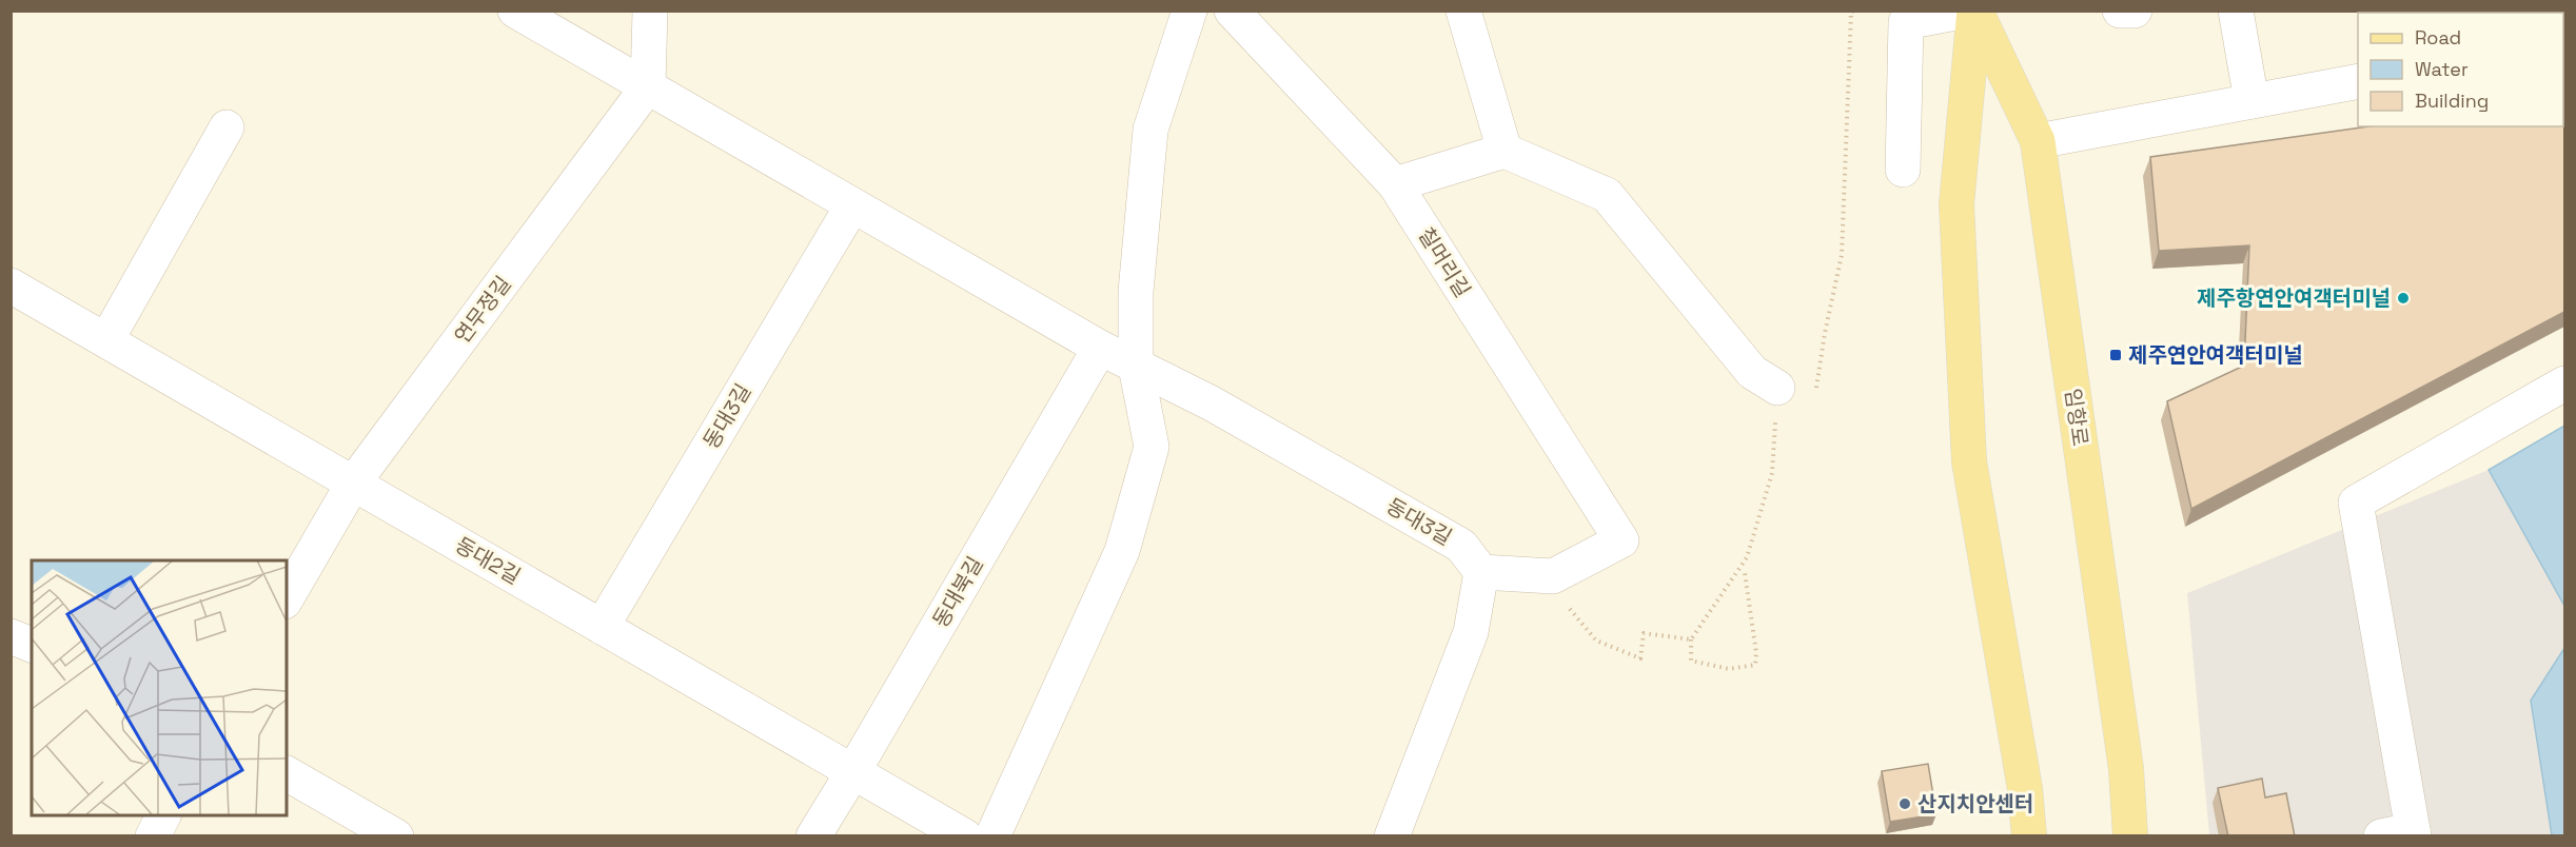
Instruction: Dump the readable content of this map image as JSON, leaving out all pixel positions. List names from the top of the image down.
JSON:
{
  "streets": {
    "main road": ["임항로"],
    "street": [
      "칠머리길",
      "연무정길",
      "동대3길",
      "동대2길",
      "동대북길"
    ]
  },
  "crossings": [
    ["칠머리길", "동대3길"],
    ["연무정길", "동대3길"],
    ["연무정길", "동대2길"],
    ["동대3길", "동대2길"],
    ["동대3길", "동대북길"],
    ["동대2길", "동대북길"]
  ],
  "places": {
    "other": ["제주항연안여객터미널", "산지치안센터"],
    "transit": ["제주연안여객터미널"]
  },
  "legend": ["Road", "Water", "Building"]
}
